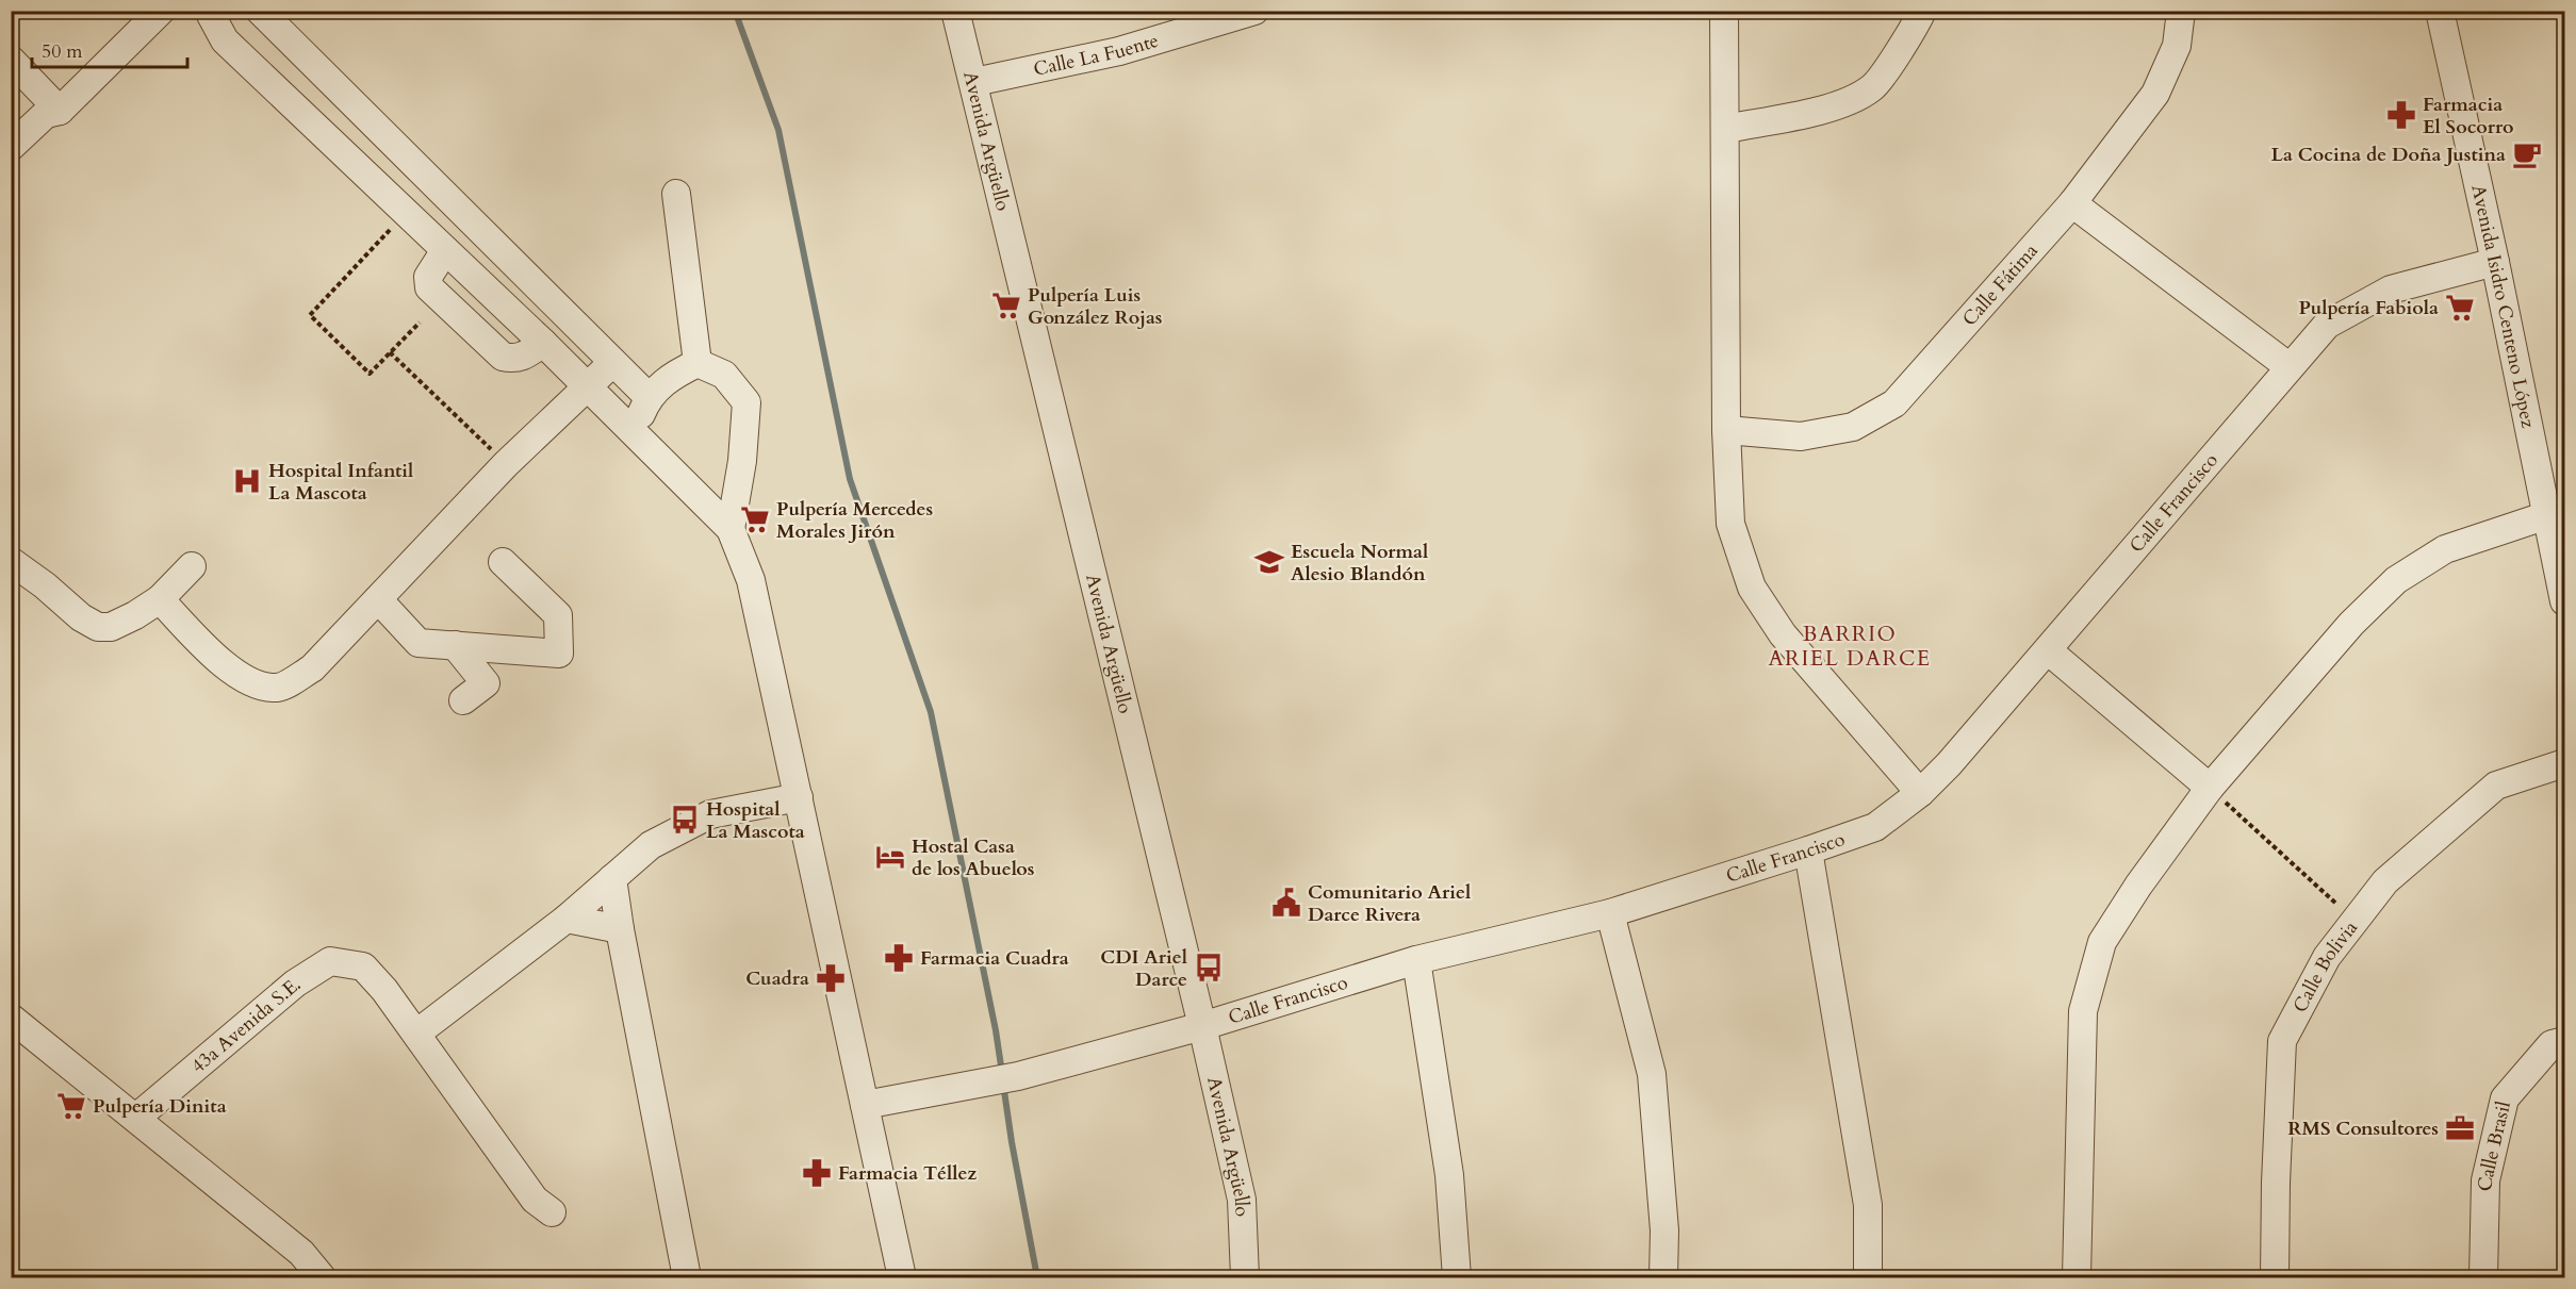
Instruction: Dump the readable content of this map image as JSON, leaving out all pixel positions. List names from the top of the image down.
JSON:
{
  "streets": {
    "street": [
      "Calle La Fuente",
      "Avenida Argüello",
      "Calle Fátima",
      "Avenida Isidro Centeno López",
      "Calle Francisco",
      "Calle Bolivia",
      "43a Avenida S.E.",
      "Calle Brasil"
    ]
  },
  "crossings": [
    ["Calle La Fuente", "Avenida Argüello"],
    ["Avenida Argüello", "Calle Francisco"],
    ["Avenida Isidro Centeno López", "Calle Francisco"]
  ],
  "districts": ["BARRIO ARIEL DARCE"],
  "places": {
    "pharmacy": [
      "Farmacia El Socorro",
      "Farmacia Cuadra",
      "Cuadra",
      "Farmacia Téllez"
    ],
    "cafe": ["La Cocina de Doña Justina"],
    "supermarket": [
      "Pulpería Luis González Rojas",
      "Pulpería Fabiola",
      "Pulpería Mercedes Morales Jirón",
      "Pulpería Dinita"
    ],
    "hospital": ["Hospital Infantil La Mascota"],
    "school or university": ["Escuela Normal Alesio Blandón"],
    "bus stop": ["Hospital La Mascota", "CDI Ariel Darce"],
    "hotel": ["Hostal Casa de los Abuelos"],
    "public building": ["Comunitario Ariel Darce Rivera"],
    "office": ["RMS Consultores"]
  },
  "scale_bar": "50 m"
}
